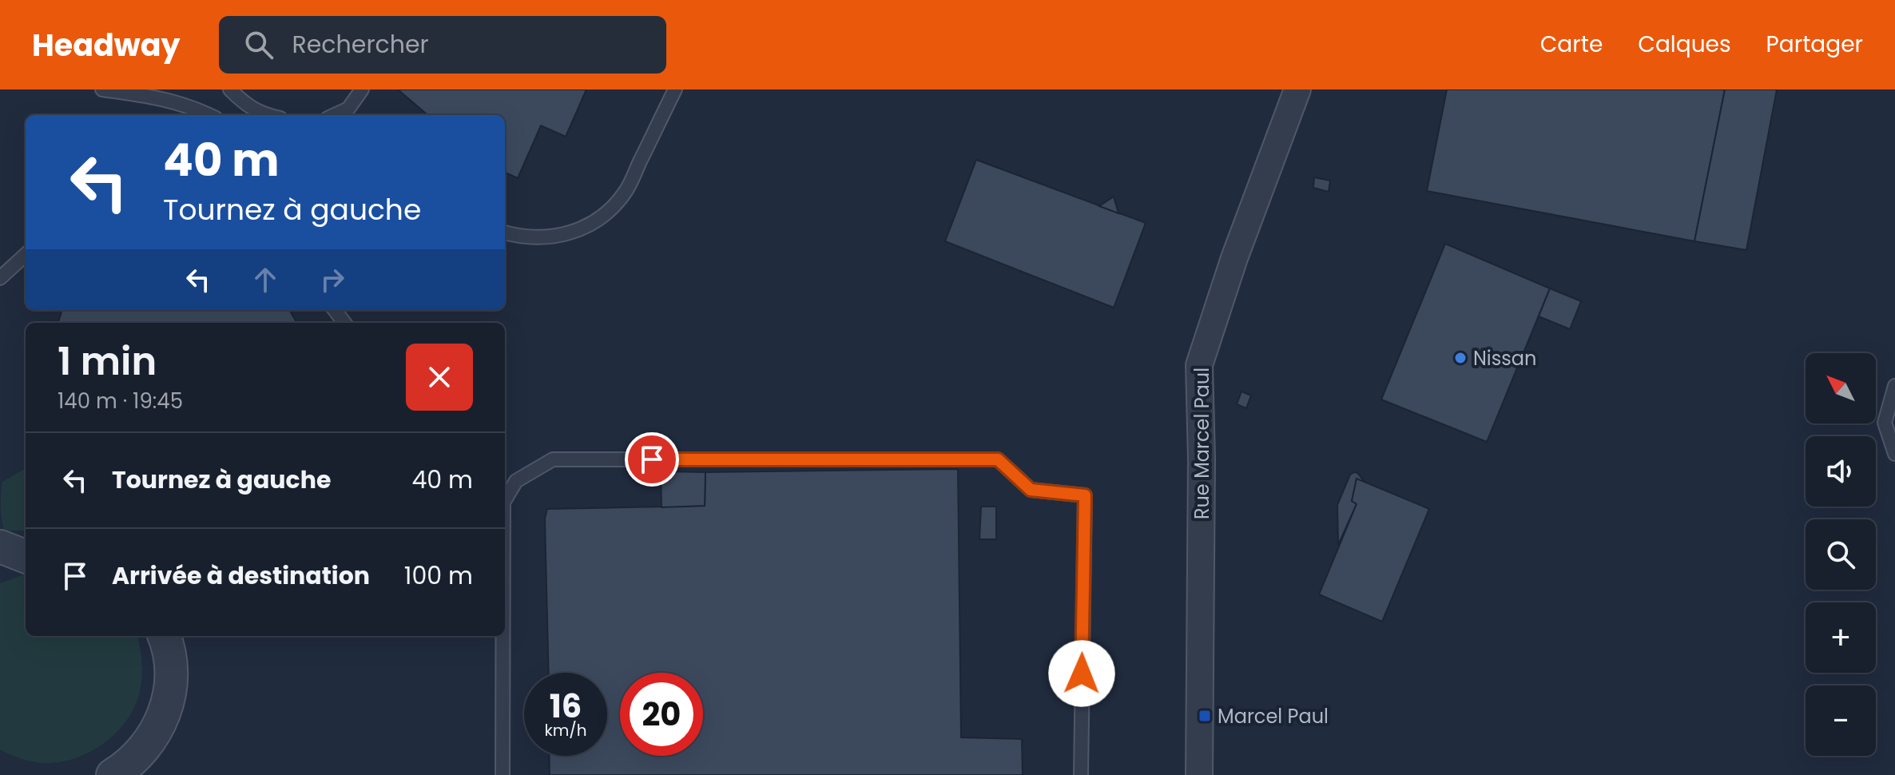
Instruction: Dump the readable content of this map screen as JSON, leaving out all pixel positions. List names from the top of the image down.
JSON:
{
  "streets": {
    "street": ["Rue Marcel Paul"]
  },
  "places": {
    "other": ["Nissan"],
    "transit": ["Marcel Paul"]
  },
  "north": "top left",
  "page": {
    "header": "Headway",
    "search": "Rechercher",
    "nav": ["Carte", "Calques", "Partager"],
    "turn": ["40 m", "Tournez à gauche"],
    "heading": ["1 min", "140 m · 19:45"],
    "map_buttons": ["+", "−"],
    "list": [
      {
        "name": "Tournez à gauche",
        "value": "40 m"
      },
      {
        "name": "Arrivée à destination",
        "value": "100 m"
      }
    ],
    "speed": "16 km/h",
    "limit": "20"
  }
}
